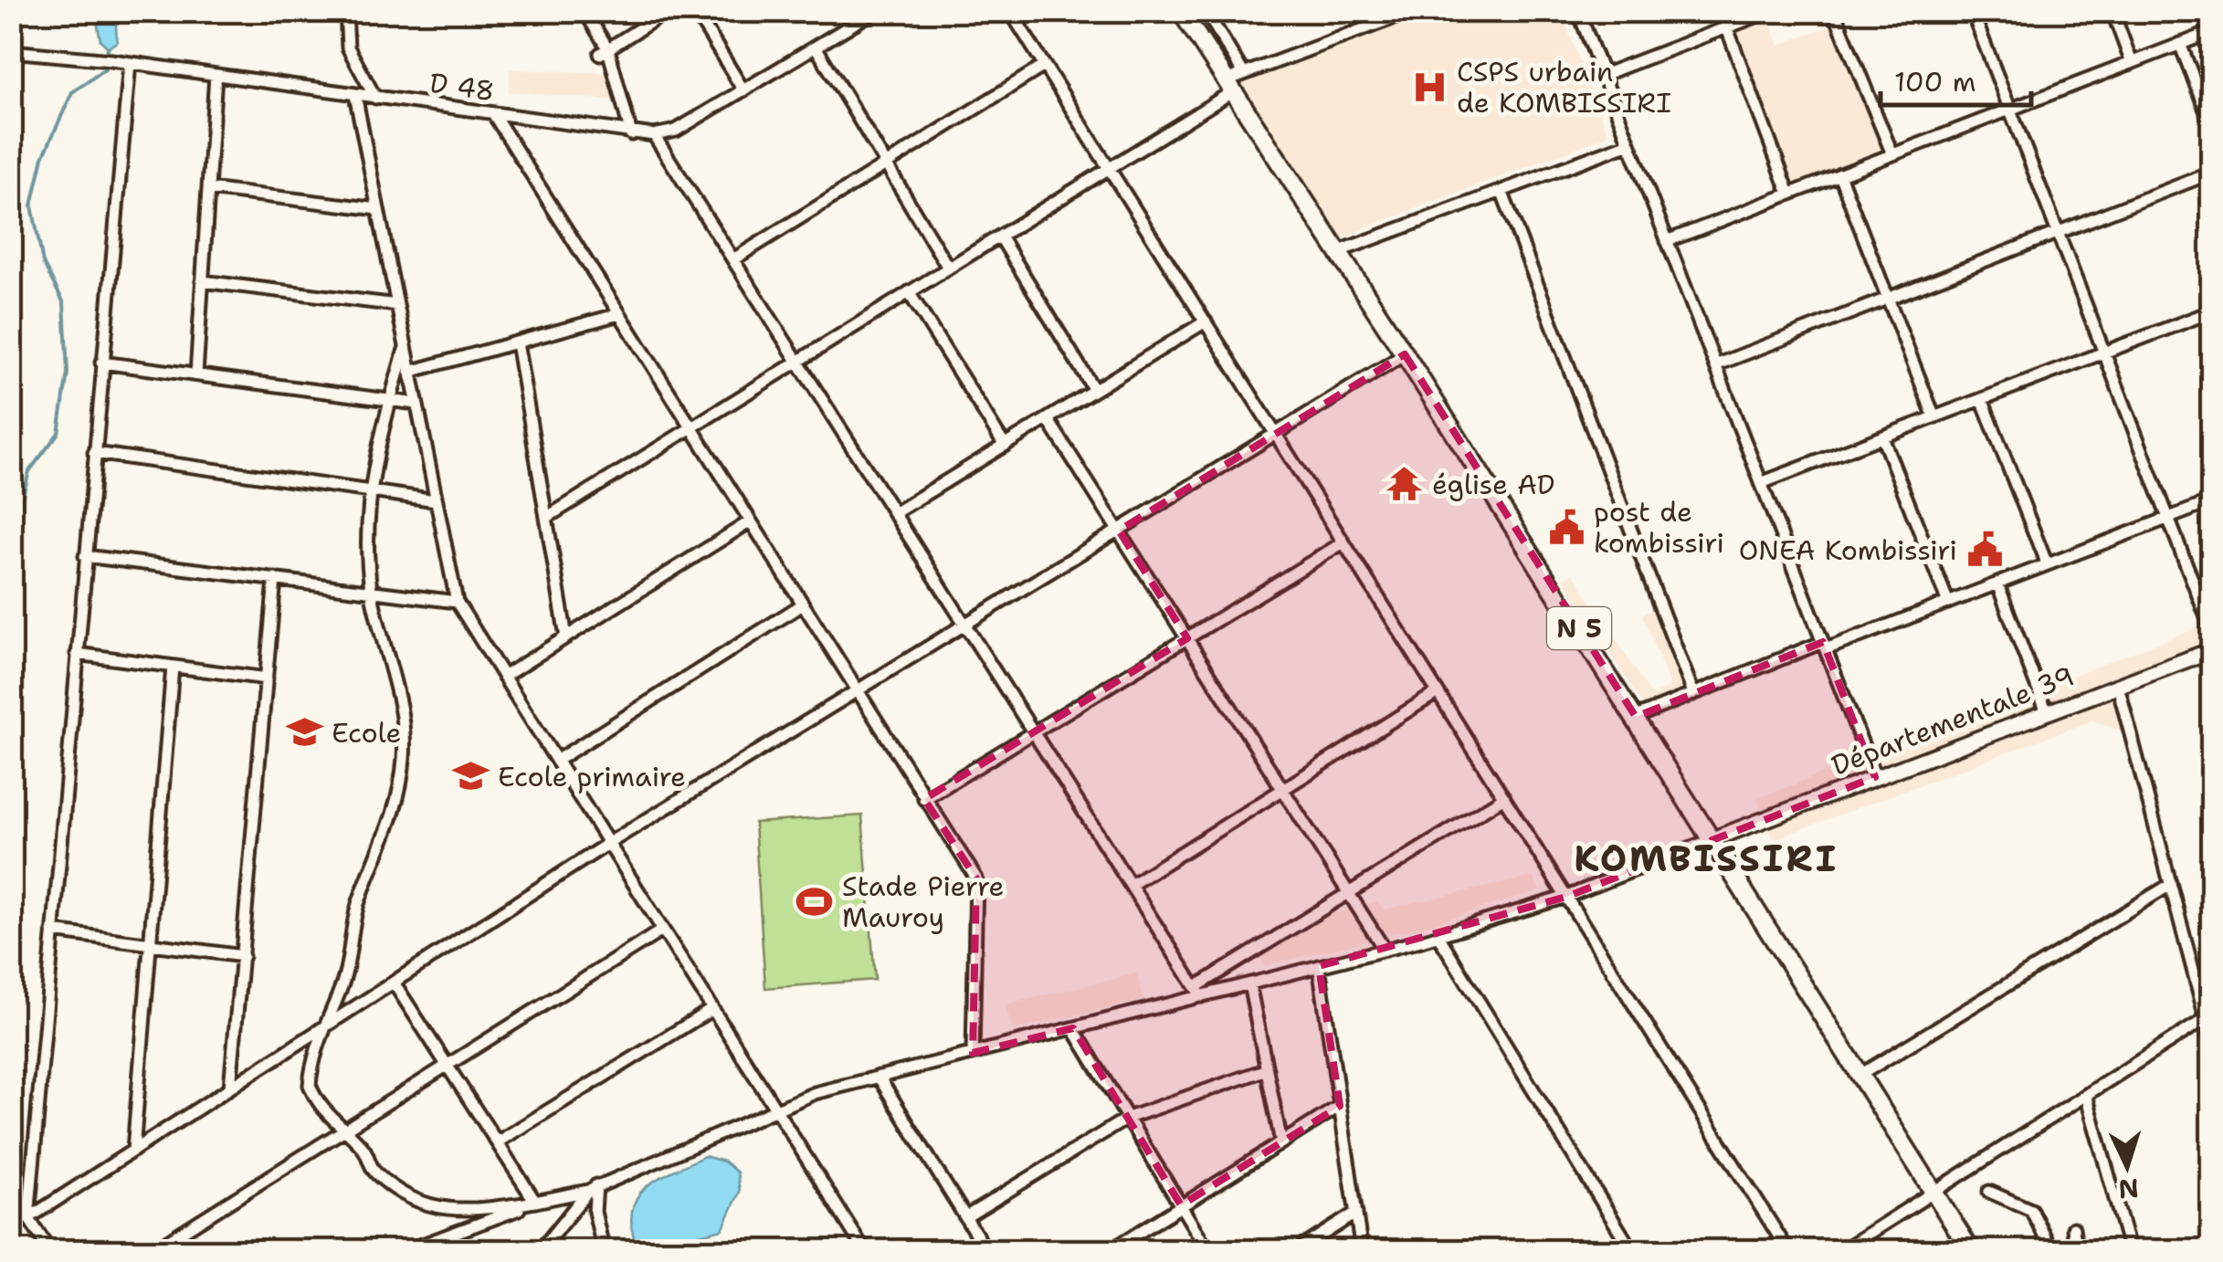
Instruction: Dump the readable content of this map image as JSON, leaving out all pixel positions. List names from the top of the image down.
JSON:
{
  "streets": {
    "highway": ["N 5"],
    "main road": ["Départementale 39"],
    "street": ["D 48"]
  },
  "crossings": [
    ["N 5", "Départementale 39"]
  ],
  "districts": ["KOMBISSIRI"],
  "places": {
    "hospital": ["CSPS urbain de KOMBISSIRI"],
    "temple": ["église AD"],
    "public building": ["post de kombissiri", "ONEA Kombissiri"],
    "school or university": ["Ecole", "Ecole primaire"],
    "sports": ["Stade Pierre Mauroy"]
  },
  "scale_bar": "100 m",
  "north": "bottom"
}
